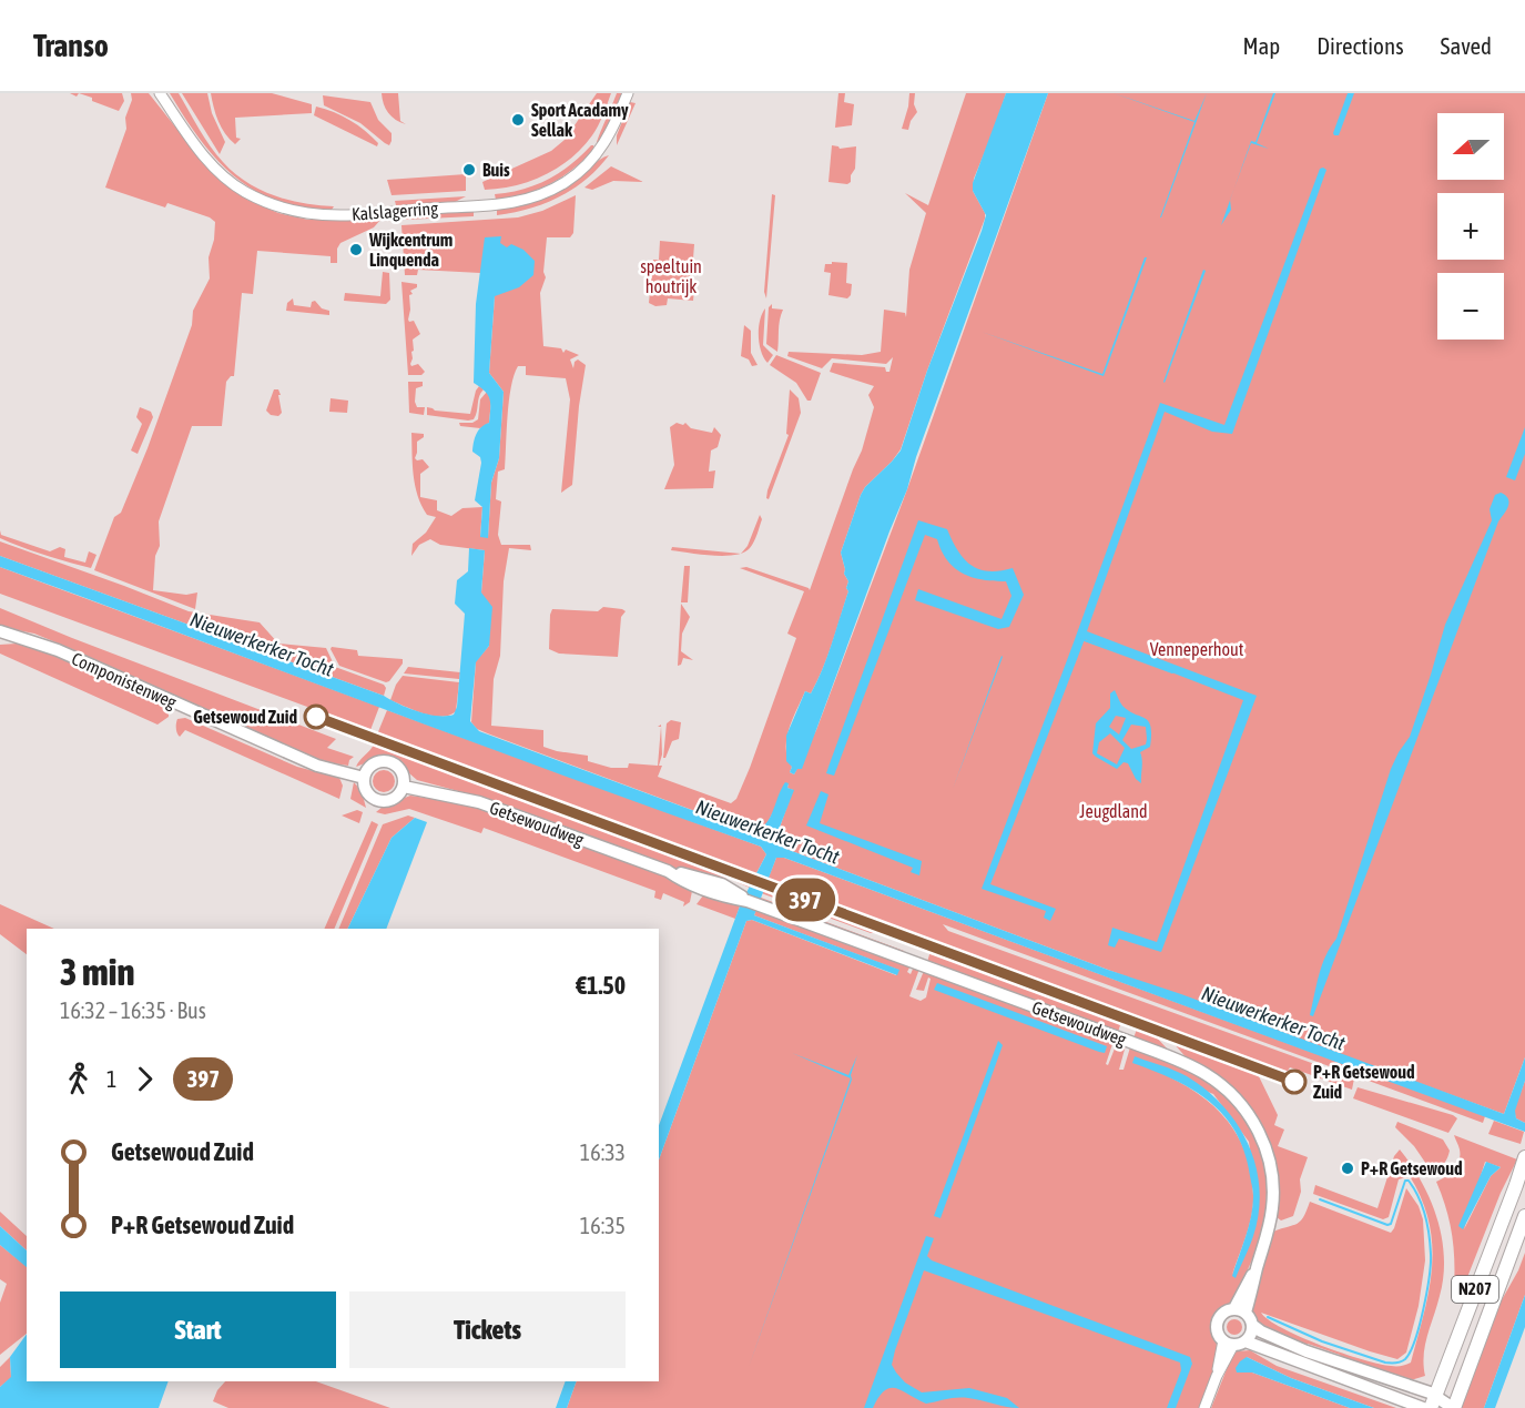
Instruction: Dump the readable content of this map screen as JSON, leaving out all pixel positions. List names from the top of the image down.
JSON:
{
  "streets": {
    "main road": ["Componistenweg", "Getsewoudweg", "N207"],
    "street": ["Kalslagerring"]
  },
  "crossings": [
    ["Componistenweg", "Getsewoudweg"]
  ],
  "water": ["Nieuwerkerker Tocht"],
  "parks": ["speeltuin houtrijk", "Venneperhout", "Jeugdland"],
  "places": [
    "Sport Acadamy Sellak",
    "Buis",
    "Wijkcentrum Linquenda",
    "Getsewoud Zuid",
    "P+R Getsewoud Zuid",
    "P+R Getsewoud"
  ],
  "lines": ["bus line 397"],
  "north": "left",
  "page": {
    "header": "Transo",
    "nav": ["Map", "Directions", "Saved"],
    "on_map": "397",
    "map_buttons": ["+", "−"],
    "heading": ["3 min", "16:32 – 16:35 · Bus", "€1.50"],
    "legs": ["1", "397"],
    "list": [
      {
        "name": "Getsewoud Zuid",
        "value": "16:33"
      },
      {
        "name": "P+R Getsewoud Zuid",
        "value": "16:35"
      }
    ],
    "buttons": ["Start", "Tickets"]
  }
}
